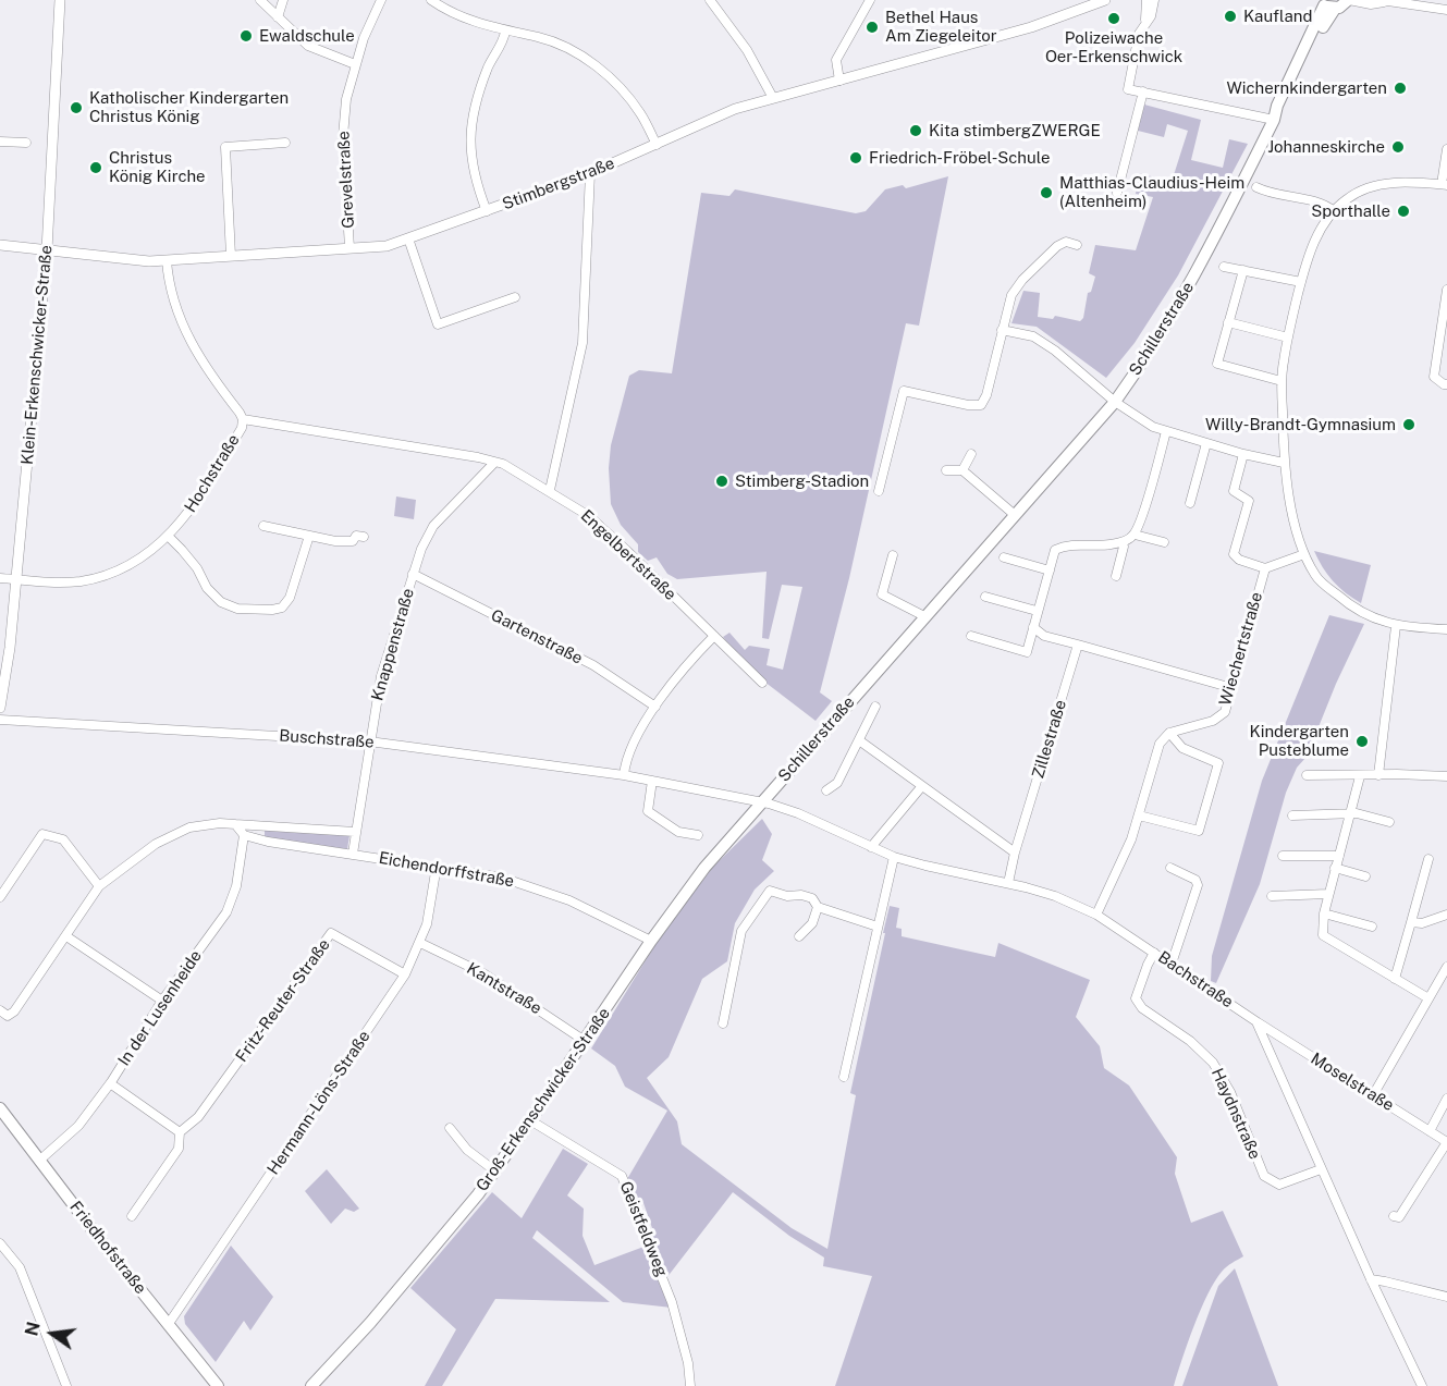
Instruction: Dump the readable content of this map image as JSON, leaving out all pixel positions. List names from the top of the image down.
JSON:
{
  "streets": {
    "main road": ["Schillerstraße", "Groß-Erkenschwicker-Straße", "Friedhofstraße"],
    "street": [
      "Grevelstraße",
      "Stimbergstraße",
      "Klein-Erkenschwicker-Straße",
      "Hochstraße",
      "Engelbertstraße",
      "Gartenstraße",
      "Knappenstraße",
      "Wiechertstraße",
      "Buschstraße",
      "Zillestraße",
      "Eichendorffstraße",
      "Bachstraße",
      "Kantstraße",
      "Fritz-Reuter-Straße",
      "In der Lusenheide",
      "Moselstraße",
      "Hermann-Löns-Straße",
      "Haydnstraße",
      "Geistfeldweg"
    ]
  },
  "crossings": [
    ["Grevelstraße", "Stimbergstraße"],
    ["Stimbergstraße", "Klein-Erkenschwicker-Straße"],
    ["Stimbergstraße", "Hochstraße"],
    ["Schillerstraße", "Buschstraße"],
    ["Schillerstraße", "Bachstraße"],
    ["Schillerstraße", "Groß-Erkenschwicker-Straße"],
    ["Klein-Erkenschwicker-Straße", "Hochstraße"],
    ["Hochstraße", "Engelbertstraße"],
    ["Engelbertstraße", "Knappenstraße"],
    ["Gartenstraße", "Knappenstraße"],
    ["Knappenstraße", "Buschstraße"],
    ["Knappenstraße", "Eichendorffstraße"],
    ["Buschstraße", "Bachstraße"],
    ["Buschstraße", "Groß-Erkenschwicker-Straße"],
    ["Zillestraße", "Bachstraße"],
    ["Eichendorffstraße", "In der Lusenheide"],
    ["Eichendorffstraße", "Groß-Erkenschwicker-Straße"],
    ["Eichendorffstraße", "Hermann-Löns-Straße"],
    ["Bachstraße", "Moselstraße"],
    ["Bachstraße", "Groß-Erkenschwicker-Straße"],
    ["Bachstraße", "Haydnstraße"],
    ["Kantstraße", "Groß-Erkenschwicker-Straße"],
    ["Kantstraße", "Hermann-Löns-Straße"],
    ["Fritz-Reuter-Straße", "Hermann-Löns-Straße"],
    ["In der Lusenheide", "Friedhofstraße"],
    ["Groß-Erkenschwicker-Straße", "Geistfeldweg"],
    ["Hermann-Löns-Straße", "Friedhofstraße"]
  ],
  "places": [
    "Kaufland",
    "Polizeiwache Oer-Erkenschwick",
    "Bethel Haus Am Ziegeleitor",
    "Ewaldschule",
    "Wichernkindergarten",
    "Katholischer Kindergarten Christus König",
    "Kita stimbergZWERGE",
    "Johanneskirche",
    "Friedrich-Fröbel-Schule",
    "Christus König Kirche",
    "Matthias-Claudius-Heim (Altenheim)",
    "Sporthalle",
    "Willy-Brandt-Gymnasium",
    "Stimberg-Stadion",
    "Kindergarten Pusteblume"
  ],
  "north": "left"
}
